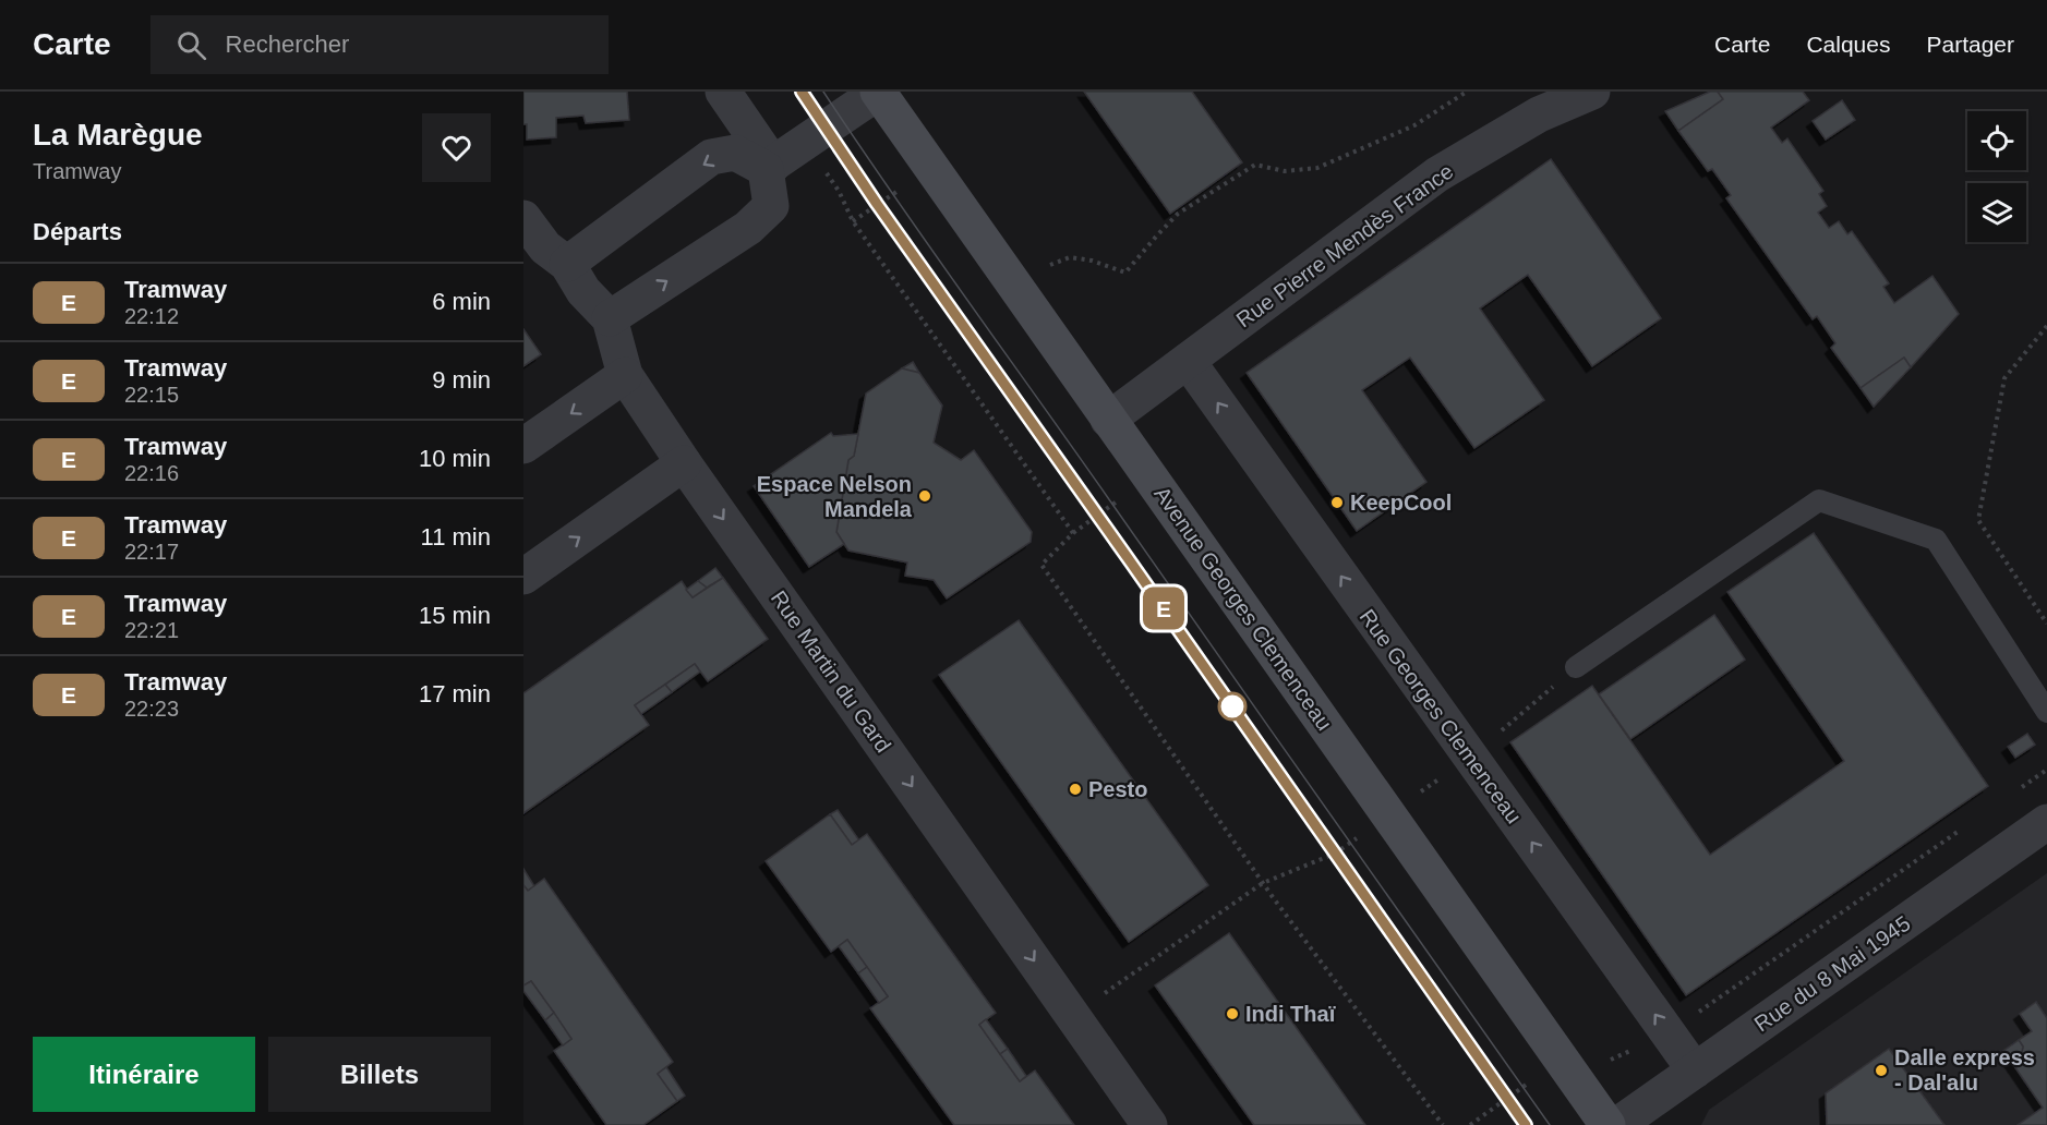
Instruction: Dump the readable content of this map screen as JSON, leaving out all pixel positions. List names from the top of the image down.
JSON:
{
  "streets": {
    "street": [
      "Rue Pierre Mendès France",
      "Avenue Georges Clemenceau",
      "Rue Martin du Gard",
      "Rue Georges Clemenceau",
      "Rue du 8 Mai 1945"
    ]
  },
  "crossings": [
    ["Rue Pierre Mendès France", "Avenue Georges Clemenceau"],
    ["Rue Pierre Mendès France", "Rue Georges Clemenceau"],
    ["Rue Georges Clemenceau", "Rue du 8 Mai 1945"]
  ],
  "one_way": ["Rue Martin du Gard", "Rue Georges Clemenceau"],
  "places": [
    "Espace Nelson Mandela",
    "KeepCool",
    "Pesto",
    "Indi Thaï",
    "Dalle express - Dal'alu"
  ],
  "lines": ["tram line E"],
  "page": {
    "header": "Carte",
    "search": "Rechercher",
    "nav": ["Carte", "Calques", "Partager"],
    "heading": [
      ["La Marègue", "Tramway"],
      "Départs"
    ],
    "on_map": "E",
    "list": [
      {
        "mark": "E",
        "name": "Tramway",
        "note": "22:12",
        "value": "6 min"
      },
      {
        "mark": "E",
        "name": "Tramway",
        "note": "22:15",
        "value": "9 min"
      },
      {
        "mark": "E",
        "name": "Tramway",
        "note": "22:16",
        "value": "10 min"
      },
      {
        "mark": "E",
        "name": "Tramway",
        "note": "22:17",
        "value": "11 min"
      },
      {
        "mark": "E",
        "name": "Tramway",
        "note": "22:21",
        "value": "15 min"
      },
      {
        "mark": "E",
        "name": "Tramway",
        "note": "22:23",
        "value": "17 min"
      }
    ],
    "buttons": ["Itinéraire", "Billets"]
  }
}
